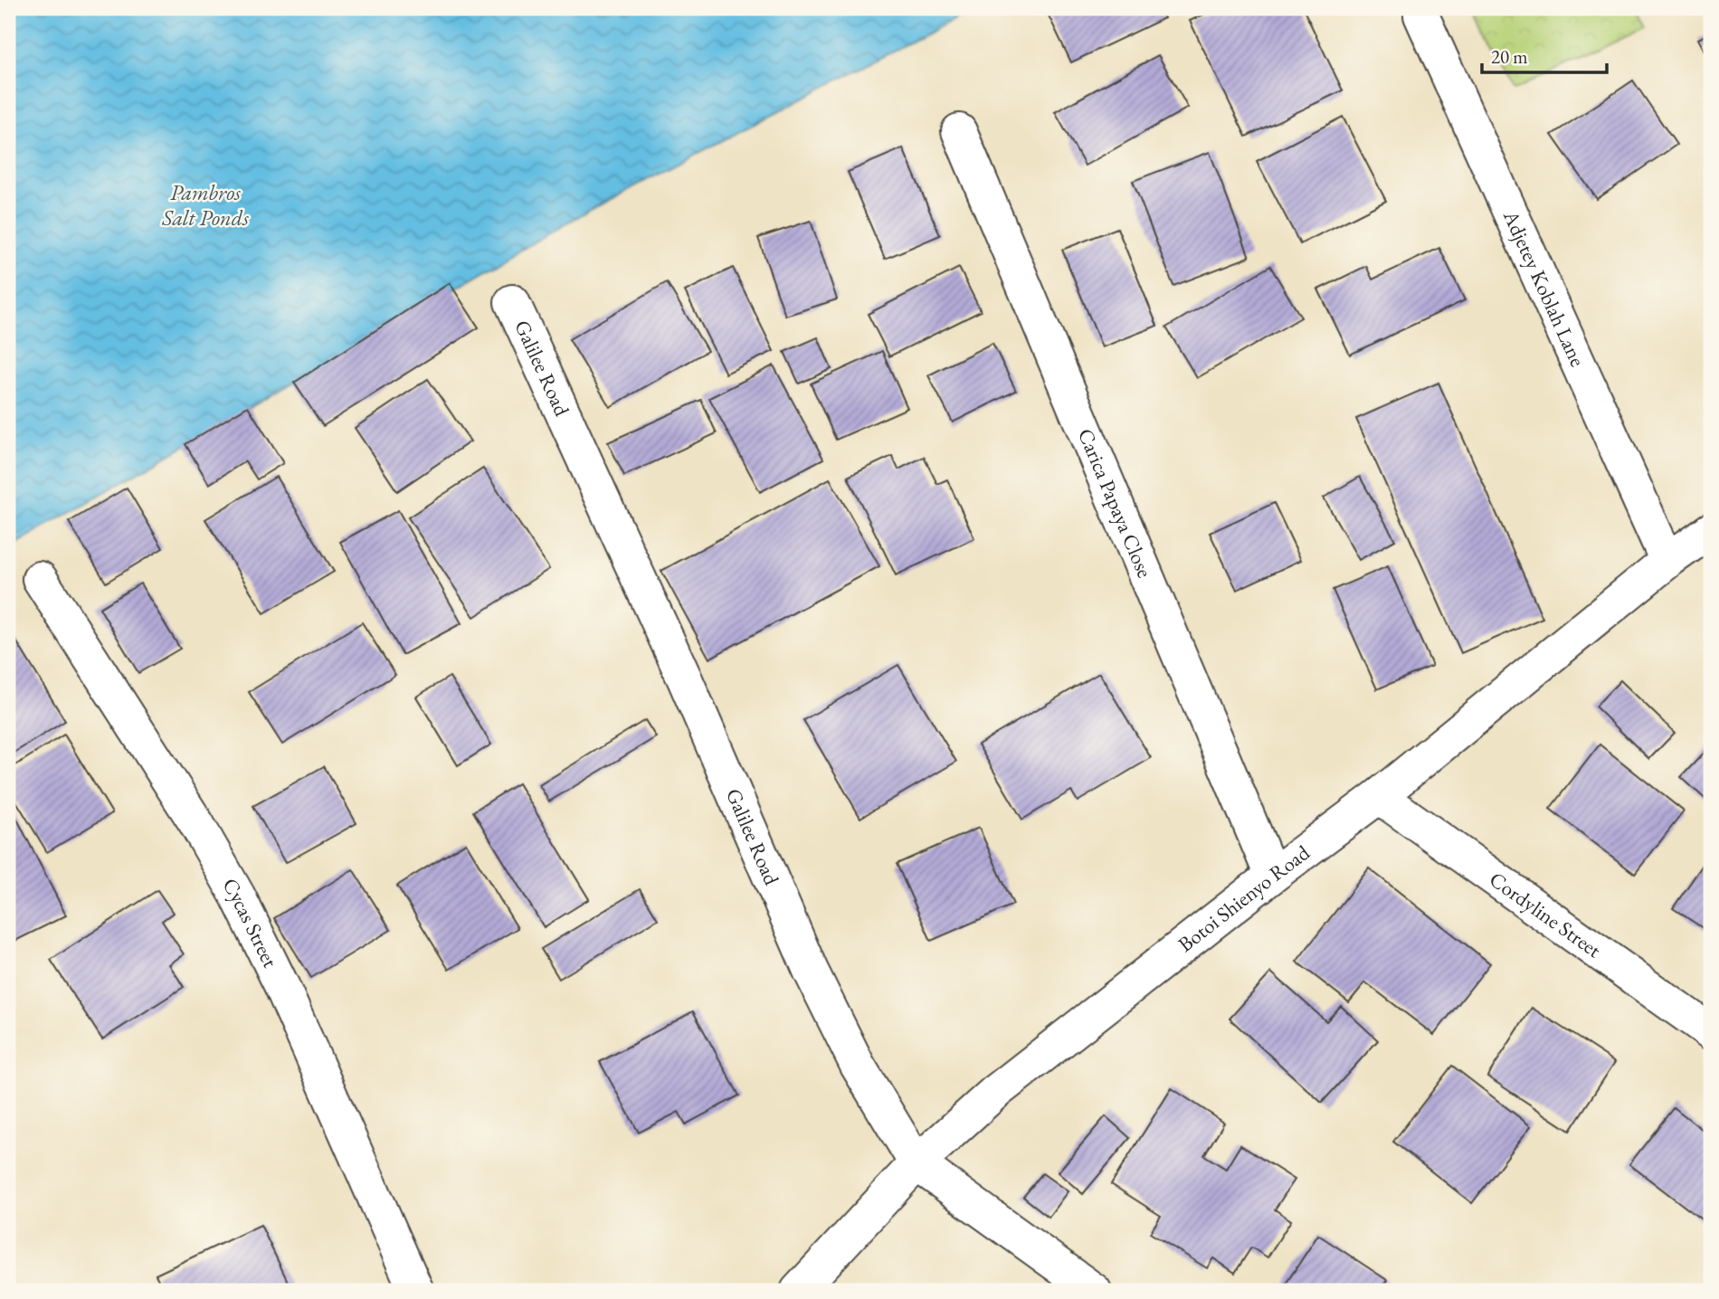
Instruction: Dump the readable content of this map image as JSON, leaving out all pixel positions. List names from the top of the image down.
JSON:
{
  "streets": {
    "street": [
      "Adjetey Koblah Lane",
      "Galilee Road",
      "Carica Papaya Close",
      "Botoi Shienyo Road",
      "Cordyline Street",
      "Cycas Street"
    ]
  },
  "crossings": [
    ["Adjetey Koblah Lane", "Botoi Shienyo Road"],
    ["Galilee Road", "Botoi Shienyo Road"],
    ["Carica Papaya Close", "Botoi Shienyo Road"],
    ["Botoi Shienyo Road", "Cordyline Street"]
  ],
  "water": ["Pambros Salt Ponds"],
  "scale_bar": "20 m"
}
